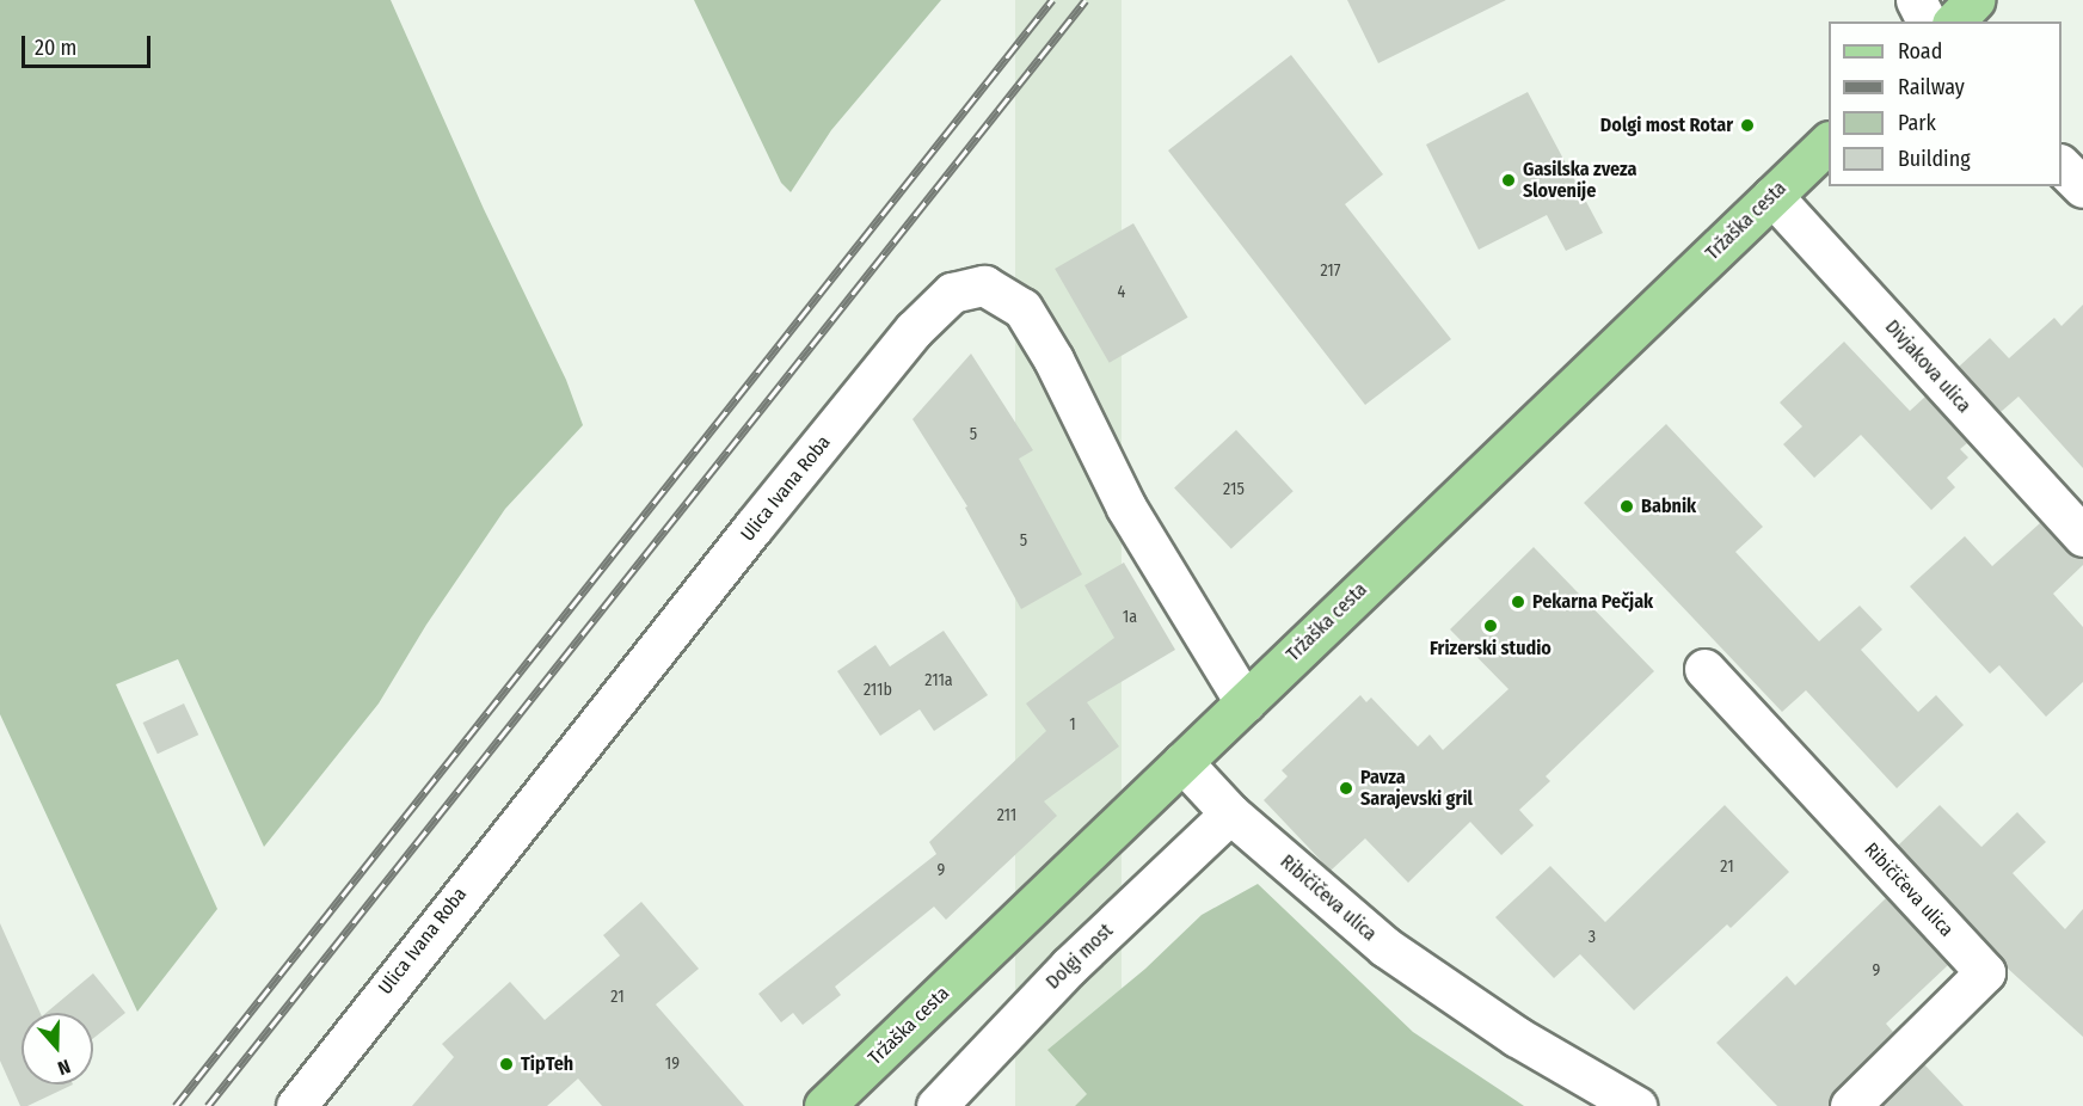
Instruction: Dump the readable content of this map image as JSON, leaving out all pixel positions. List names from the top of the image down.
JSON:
{
  "streets": {
    "main road": ["Tržaška cesta"],
    "street": [
      "Divjakova ulica",
      "Ulica Ivana Roba",
      "Ribičičeva ulica",
      "Dolgi most"
    ]
  },
  "crossings": [
    ["Tržaška cesta", "Divjakova ulica"],
    ["Tržaška cesta", "Ulica Ivana Roba"],
    ["Tržaška cesta", "Ribičičeva ulica"],
    ["Ribičičeva ulica", "Dolgi most"]
  ],
  "places": [
    "Dolgi most Rotar",
    "Gasilska zveza Slovenije",
    "Babnik",
    "Pekarna Pečjak",
    "Frizerski studio",
    "Pavza Sarajevski gril",
    "TipTeh"
  ],
  "house_numbers": [
    "217",
    "4",
    "5",
    "215",
    "5",
    "1a",
    "211a",
    "211b",
    "1",
    "211",
    "21",
    "9",
    "3",
    "9",
    "21",
    "19"
  ],
  "legend": [
    "Road",
    "Railway",
    "Park",
    "Building"
  ],
  "scale_bar": "20 m",
  "north": "bottom"
}
